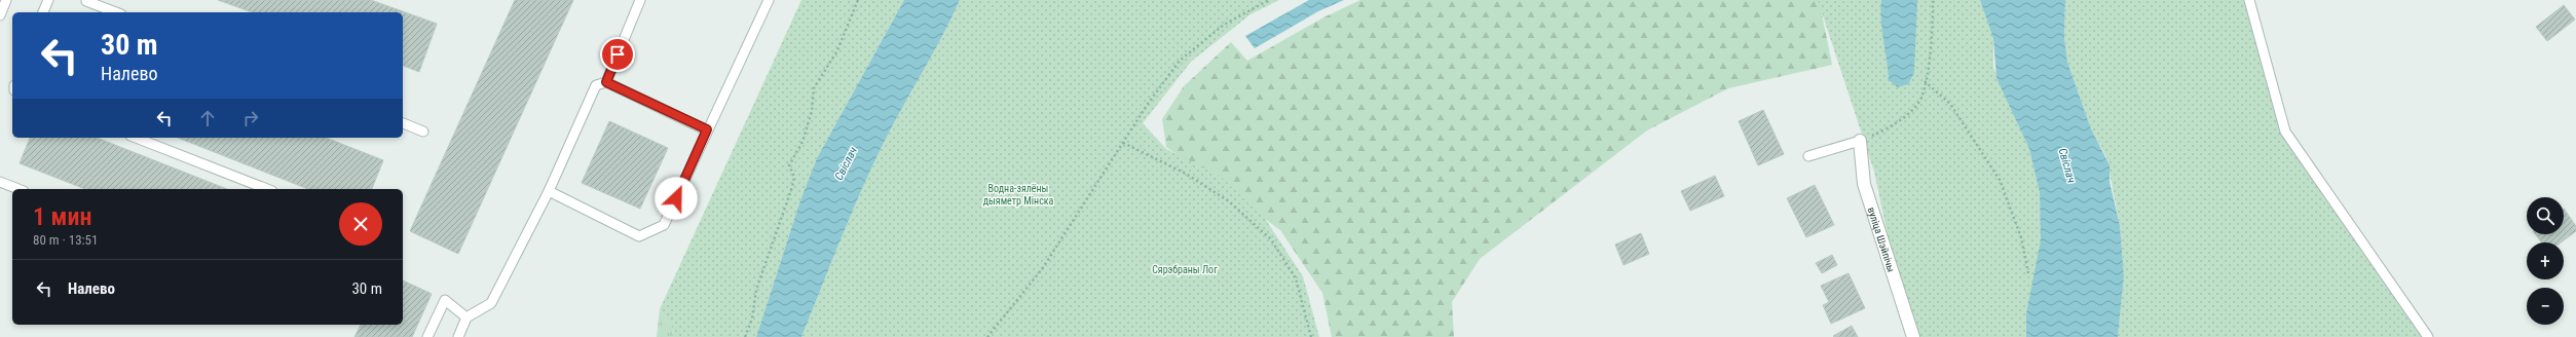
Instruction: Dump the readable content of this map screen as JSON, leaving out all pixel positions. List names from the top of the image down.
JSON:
{
  "streets": {
    "street": ["вуліца Шэйпічы"]
  },
  "water": ["Свіслач"],
  "parks": ["Водна-зялёны дыяметр Мінска", "Сярэбраны Лог"],
  "page": {
    "turn": ["30 m", "Налево"],
    "heading": ["1 мин", "80 m · 13:51"],
    "map_buttons": ["+", "−"],
    "list": [
      {
        "name": "Налево",
        "value": "30 m"
      }
    ]
  }
}
